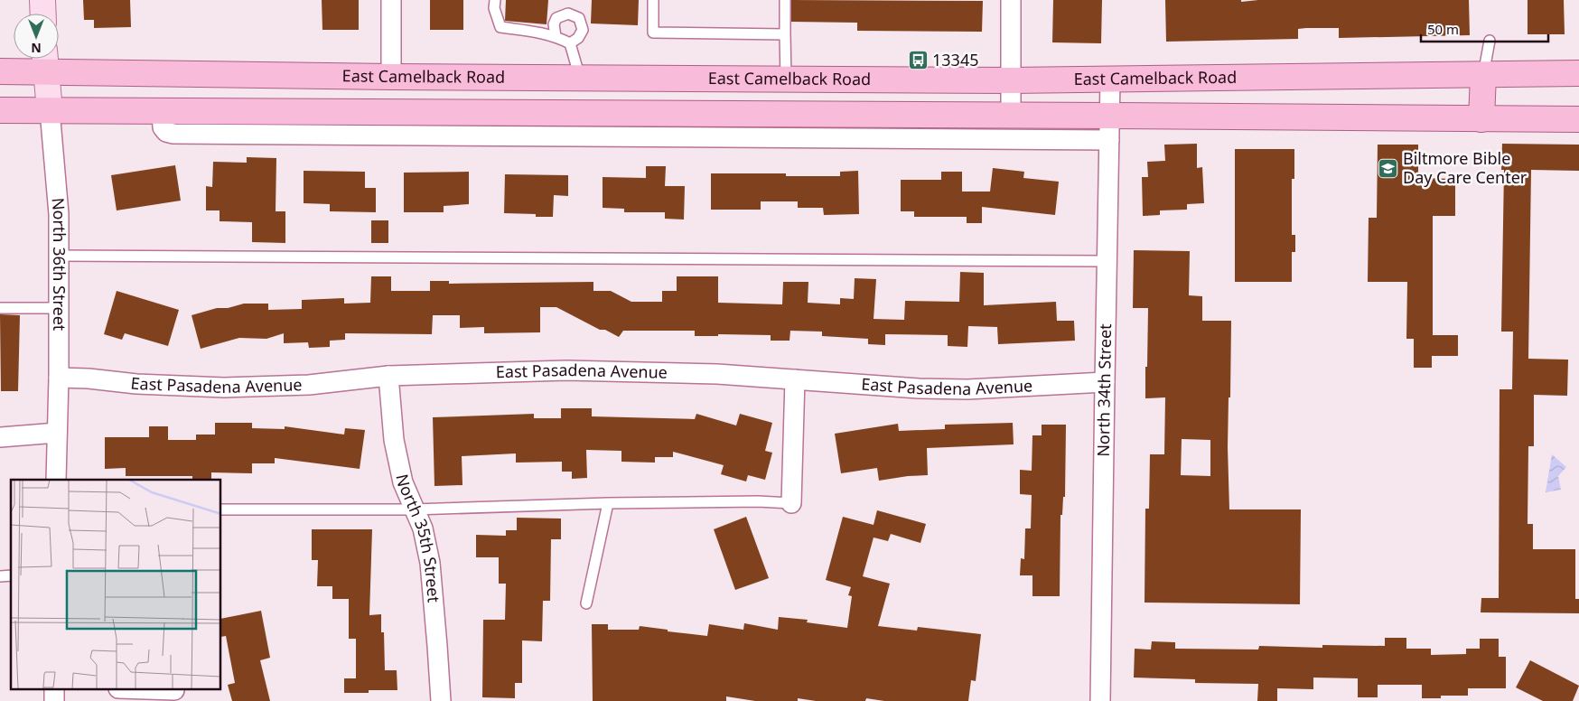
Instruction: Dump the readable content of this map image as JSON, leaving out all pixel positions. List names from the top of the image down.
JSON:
{
  "streets": {
    "main road": ["East Camelback Road", "North 36th Street"],
    "street": ["East Pasadena Avenue", "North 34th Street", "North 35th Street"]
  },
  "crossings": [
    ["East Camelback Road", "North 36th Street"],
    ["East Camelback Road", "North 34th Street"],
    ["North 36th Street", "East Pasadena Avenue"],
    ["East Pasadena Avenue", "North 34th Street"],
    ["East Pasadena Avenue", "North 35th Street"]
  ],
  "places": {
    "bus stop": ["13345"],
    "school or university": ["Biltmore Bible Day Care Center"]
  },
  "scale_bar": "50 m",
  "north": "bottom"
}
